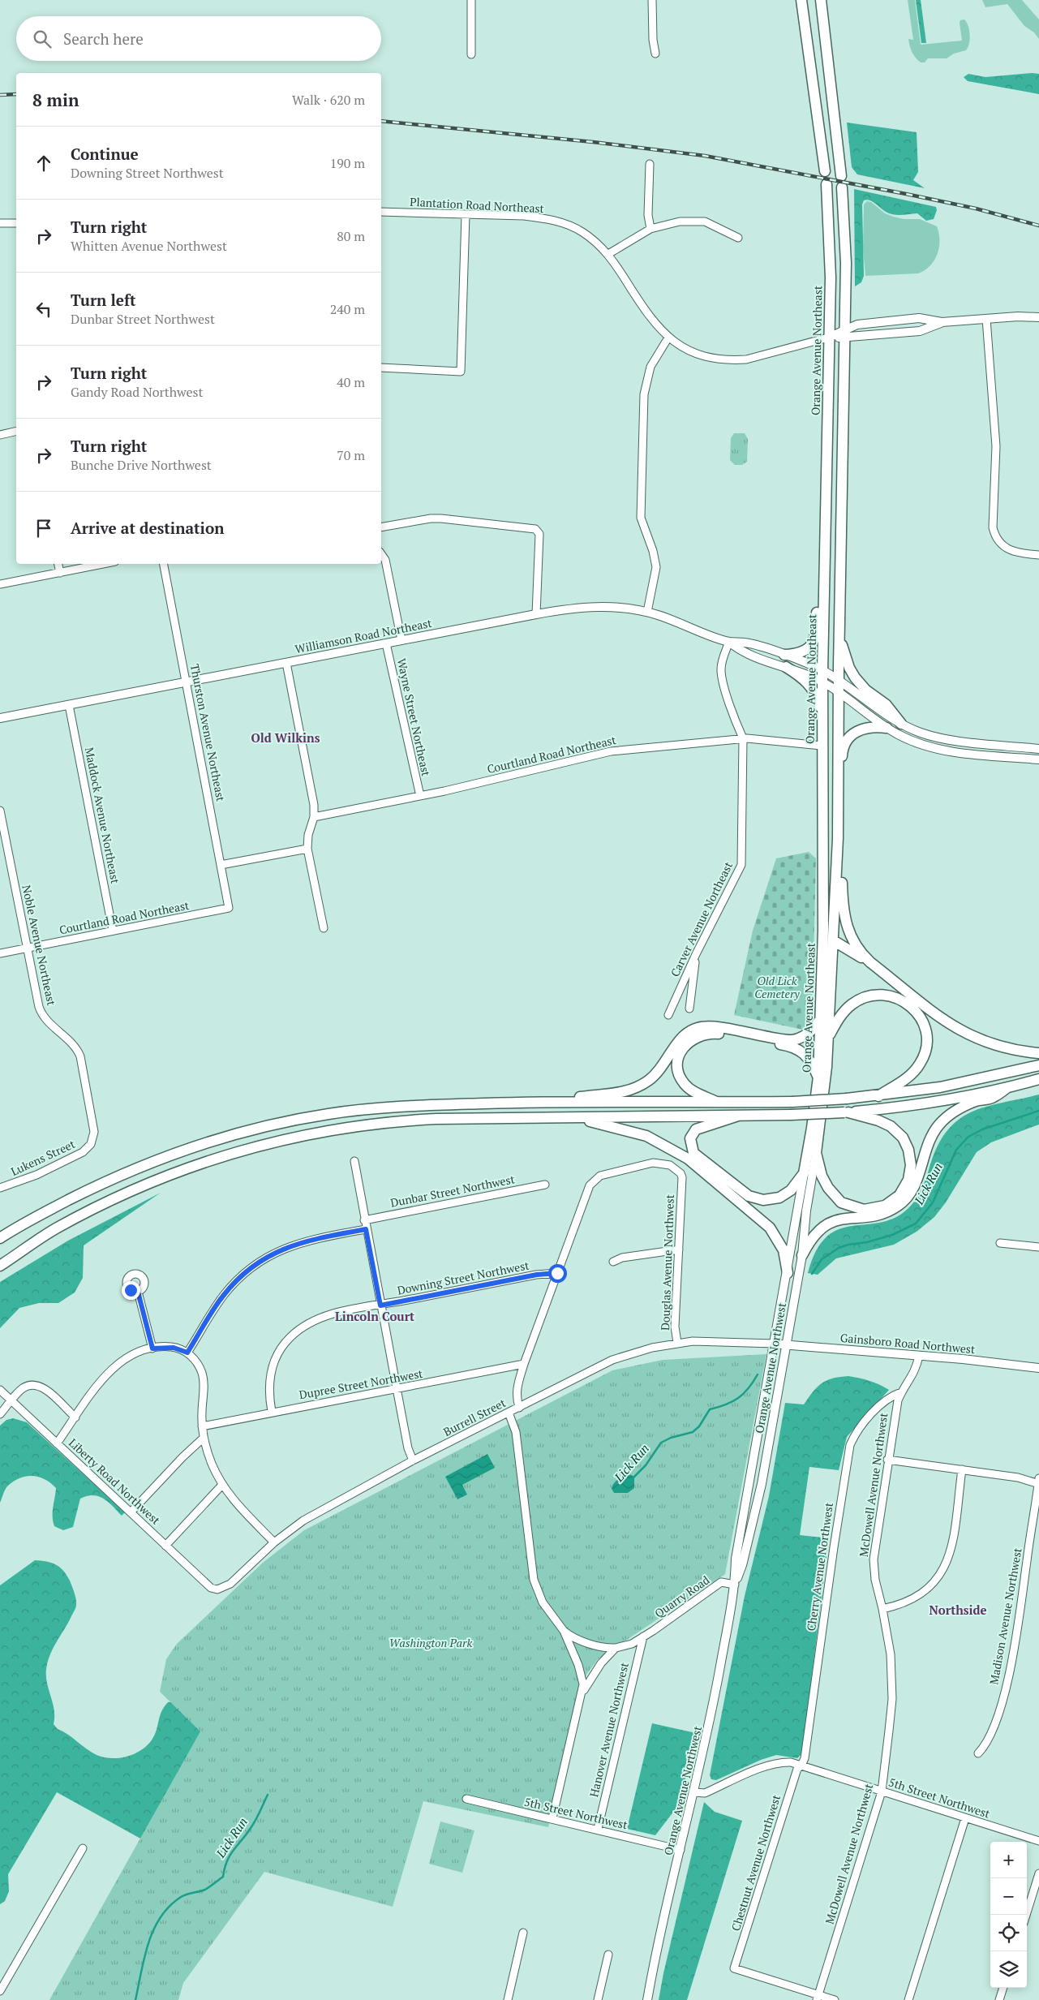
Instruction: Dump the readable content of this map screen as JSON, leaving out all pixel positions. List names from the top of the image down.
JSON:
{
  "streets": {
    "highway": ["Orange Avenue Northeast"],
    "main road": ["Williamson Road Northeast", "Gainsboro Road Northwest", "Orange Avenue Northwest"],
    "street": [
      "Plantation Road Northeast",
      "Wayne Street Northeast",
      "Thurston Avenue Northeast",
      "Courtland Road Northeast",
      "Maddock Avenue Northeast",
      "Carver Avenue Northeast",
      "Noble Avenue Northeast",
      "Lukens Street",
      "Dunbar Street Northwest",
      "Douglas Avenue Northwest",
      "Downing Street Northwest",
      "Dupree Street Northwest",
      "Burrell Street",
      "Liberty Road Northwest",
      "McDowell Avenue Northwest",
      "Cherry Avenue Northwest",
      "Quarry Road",
      "Madison Avenue Northwest",
      "Hanover Avenue Northwest",
      "5th Street Northwest",
      "Chestnut Avenue Northwest"
    ]
  },
  "crossings": [
    ["Plantation Road Northeast", "Orange Avenue Northeast"],
    ["Orange Avenue Northeast", "Williamson Road Northeast"],
    ["Orange Avenue Northeast", "Courtland Road Northeast"],
    ["Orange Avenue Northeast", "Orange Avenue Northwest"],
    ["Williamson Road Northeast", "Wayne Street Northeast"],
    ["Williamson Road Northeast", "Thurston Avenue Northeast"],
    ["Williamson Road Northeast", "Maddock Avenue Northeast"],
    ["Williamson Road Northeast", "Carver Avenue Northeast"],
    ["Wayne Street Northeast", "Courtland Road Northeast"],
    ["Thurston Avenue Northeast", "Courtland Road Northeast"],
    ["Courtland Road Northeast", "Maddock Avenue Northeast"],
    ["Courtland Road Northeast", "Carver Avenue Northeast"],
    ["Courtland Road Northeast", "Noble Avenue Northeast"],
    ["Noble Avenue Northeast", "Lukens Street"],
    ["Douglas Avenue Northwest", "Downing Street Northwest"],
    ["Douglas Avenue Northwest", "Burrell Street"],
    ["Downing Street Northwest", "Dupree Street Northwest"],
    ["Gainsboro Road Northwest", "Orange Avenue Northwest"],
    ["Gainsboro Road Northwest", "Burrell Street"],
    ["Gainsboro Road Northwest", "McDowell Avenue Northwest"],
    ["Orange Avenue Northwest", "Burrell Street"],
    ["Orange Avenue Northwest", "Quarry Road"],
    ["Orange Avenue Northwest", "5th Street Northwest"],
    ["Burrell Street", "Liberty Road Northwest"],
    ["McDowell Avenue Northwest", "Cherry Avenue Northwest"],
    ["McDowell Avenue Northwest", "5th Street Northwest"],
    ["McDowell Avenue Northwest", "Chestnut Avenue Northwest"],
    ["Cherry Avenue Northwest", "5th Street Northwest"],
    ["Cherry Avenue Northwest", "Chestnut Avenue Northwest"],
    ["Quarry Road", "Hanover Avenue Northwest"],
    ["Hanover Avenue Northwest", "5th Street Northwest"],
    ["5th Street Northwest", "Chestnut Avenue Northwest"]
  ],
  "districts": ["Old Wilkins", "Lincoln Court", "Northside"],
  "water": ["Lick Run"],
  "parks": ["Old Lick Cemetery", "Washington Park"],
  "page": {
    "search": "Search here",
    "heading": ["8 min", "Walk · 620 m"],
    "list": [
      ["Continue", "Downing Street Northwest", "190 m"],
      ["Turn right", "Whitten Avenue Northwest", "80 m"],
      ["Turn left", "Dunbar Street Northwest", "240 m"],
      ["Turn right", "Gandy Road Northwest", "40 m"],
      ["Turn right", "Bunche Drive Northwest", "70 m"],
      "Arrive at destination"
    ],
    "map_buttons": ["+", "−"]
  }
}
